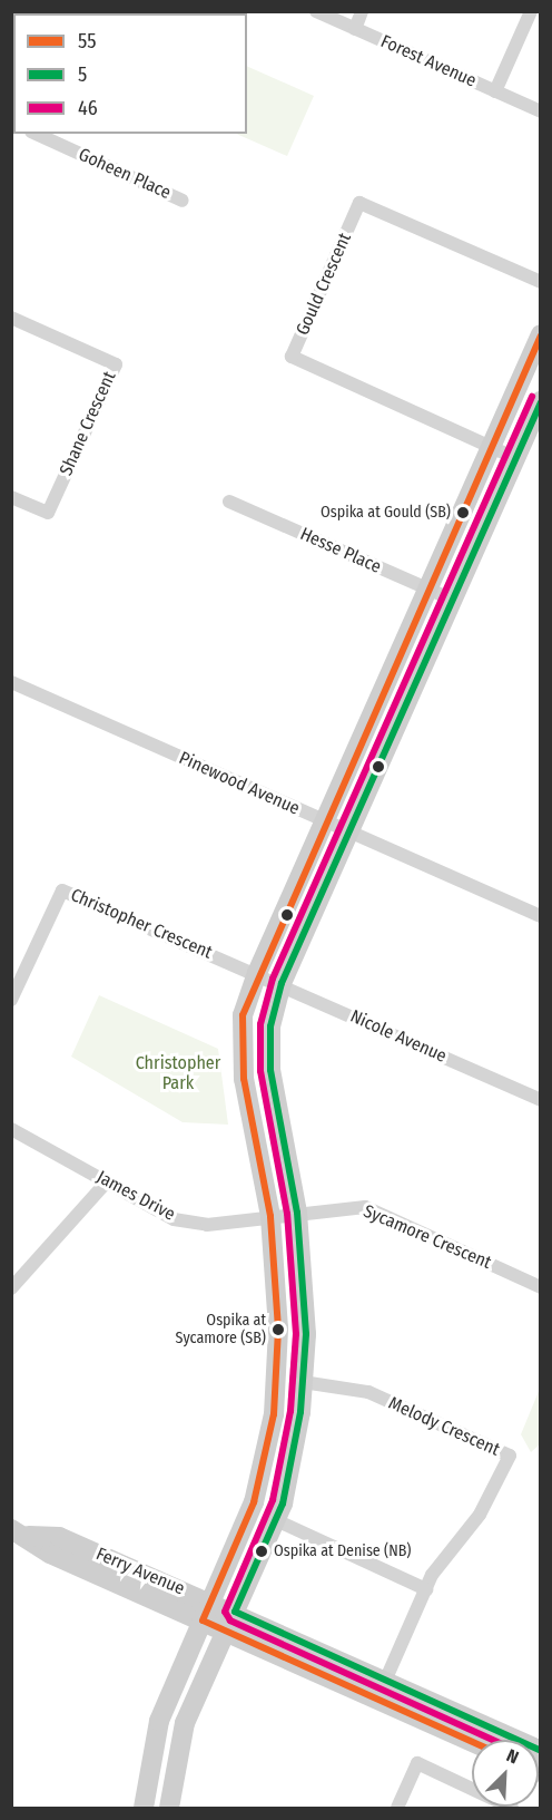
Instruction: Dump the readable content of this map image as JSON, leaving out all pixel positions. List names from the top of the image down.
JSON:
{
  "streets": {
    "main road": ["Ferry Avenue"],
    "street": [
      "Forest Avenue",
      "Goheen Place",
      "Gould Crescent",
      "Shane Crescent",
      "Hesse Place",
      "Pinewood Avenue",
      "Christopher Crescent",
      "Nicole Avenue",
      "James Drive",
      "Sycamore Crescent",
      "Melody Crescent"
    ]
  },
  "crossings": [
    ["Christopher Crescent", "Nicole Avenue"],
    ["James Drive", "Sycamore Crescent"],
    ["Melody Crescent", "Ferry Avenue"]
  ],
  "parks": ["Christopher Park"],
  "places": ["Ospika at Gould (SB)", "Ospika at Sycamore (SB)", "Ospika at Denise (NB)"],
  "lines": ["transit line 55", "transit line 46", "transit line 5"],
  "legend": ["55", "5", "46"],
  "north": "top right"
}
